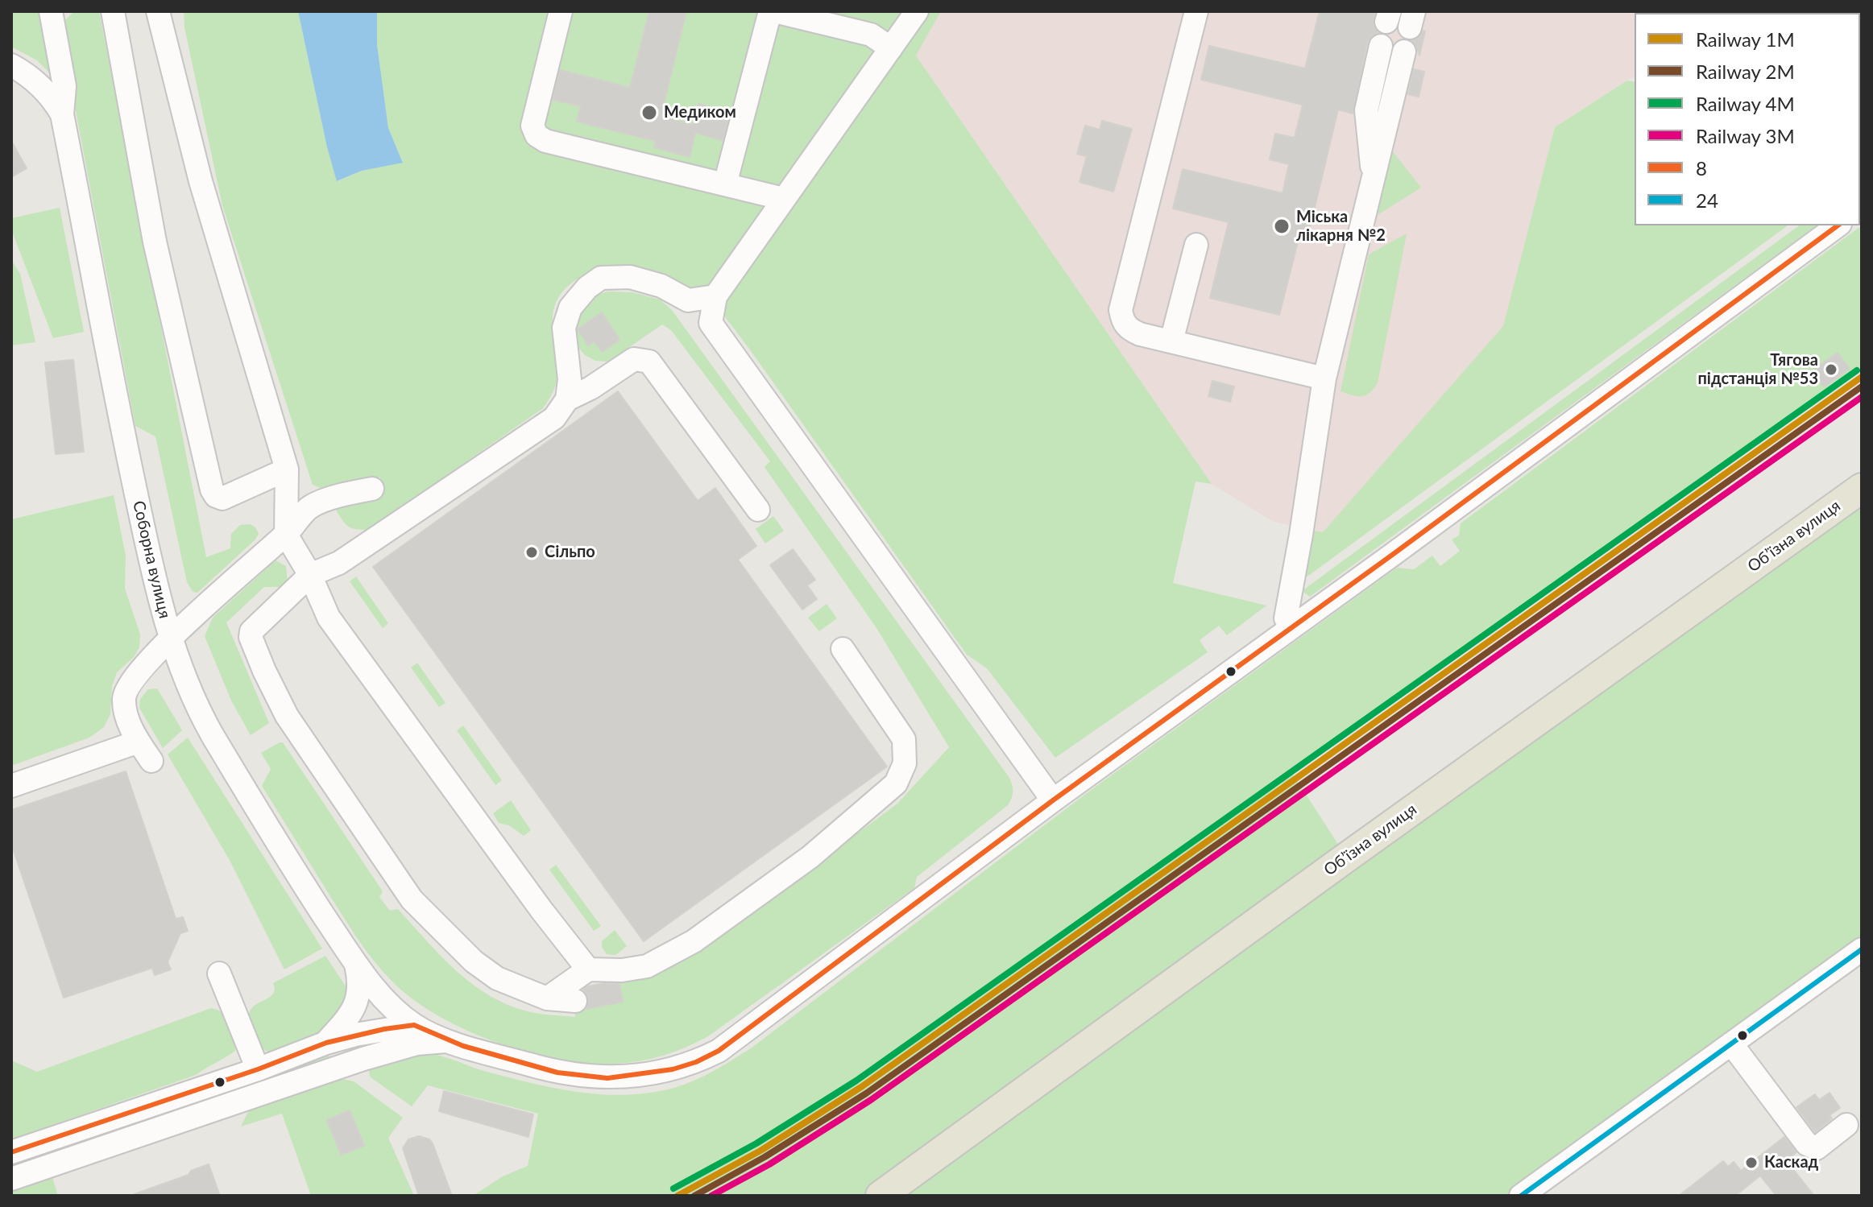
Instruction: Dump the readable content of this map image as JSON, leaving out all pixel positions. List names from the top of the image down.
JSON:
{
  "streets": {
    "main road": ["Обʼїзна вулиця"],
    "street": ["Соборна вулиця"]
  },
  "places": [
    "Медиком",
    "Міська лікарня №2",
    "Тягова підстанція №53",
    "Сільпо",
    "Каскад"
  ],
  "lines": [
    "transit line 8",
    "rail line 4М",
    "rail line 1М",
    "rail line 2М",
    "rail line 3М",
    "transit line 24"
  ],
  "legend": [
    "Railway 1М",
    "Railway 2М",
    "Railway 4М",
    "Railway 3М",
    "8",
    "24"
  ]
}
